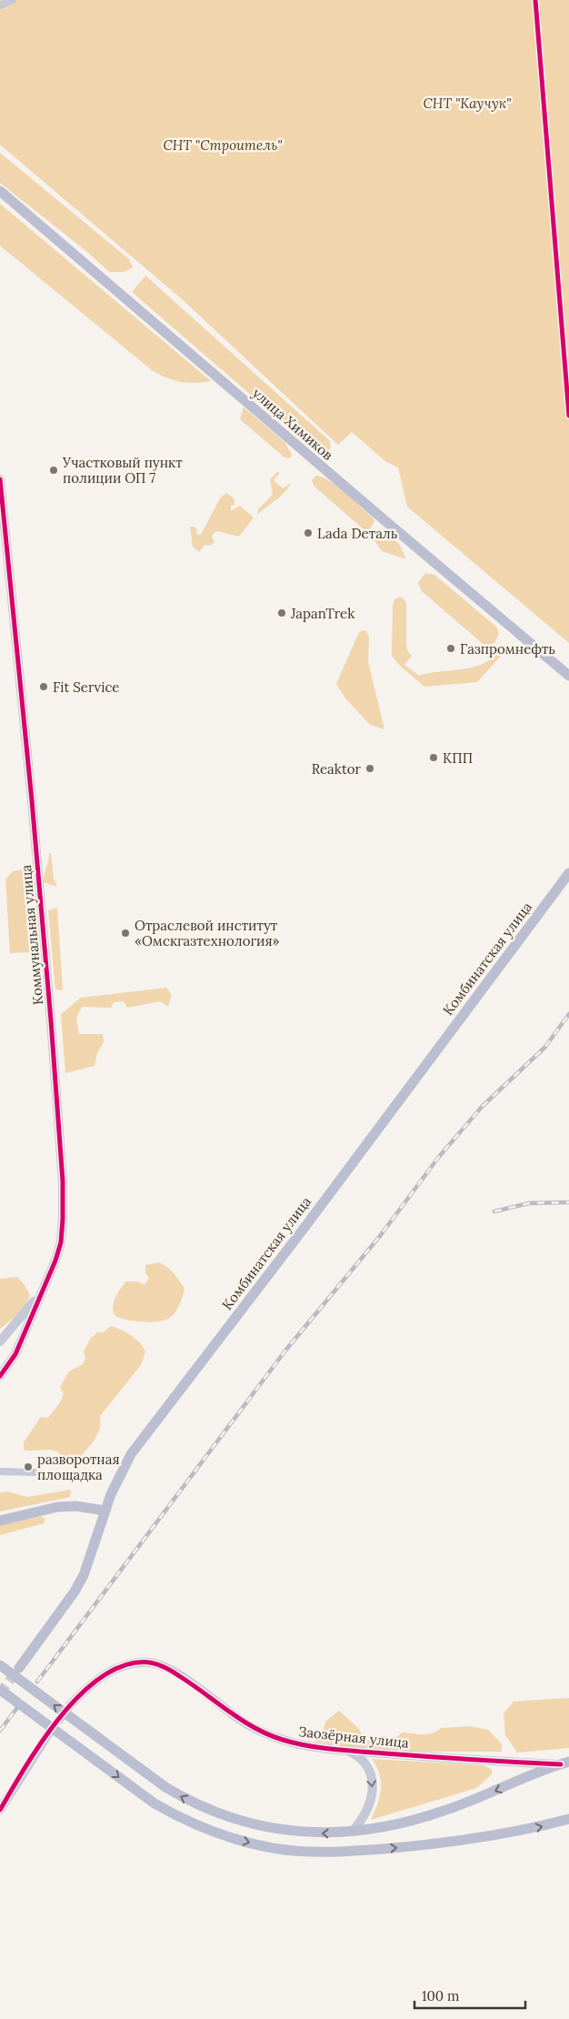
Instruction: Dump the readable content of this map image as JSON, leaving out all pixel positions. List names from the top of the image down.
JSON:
{
  "streets": {
    "main road": ["улица Химиков", "Комбинатская улица", "Заозёрная улица"],
    "street": ["Коммунальная улица"]
  },
  "parks": ["СНТ \"Каучук\"", "СНТ \"Строитель\""],
  "places": [
    "Участковый пункт полиции ОП 7",
    "Lada Dеталь",
    "JapanTrek",
    "Газпромнефть",
    "Fit Service",
    "КПП",
    "Reaktor",
    "Отраслевой институт «Омскгазтехнология»",
    "разворотная площадка"
  ],
  "scale_bar": "100 m"
}
